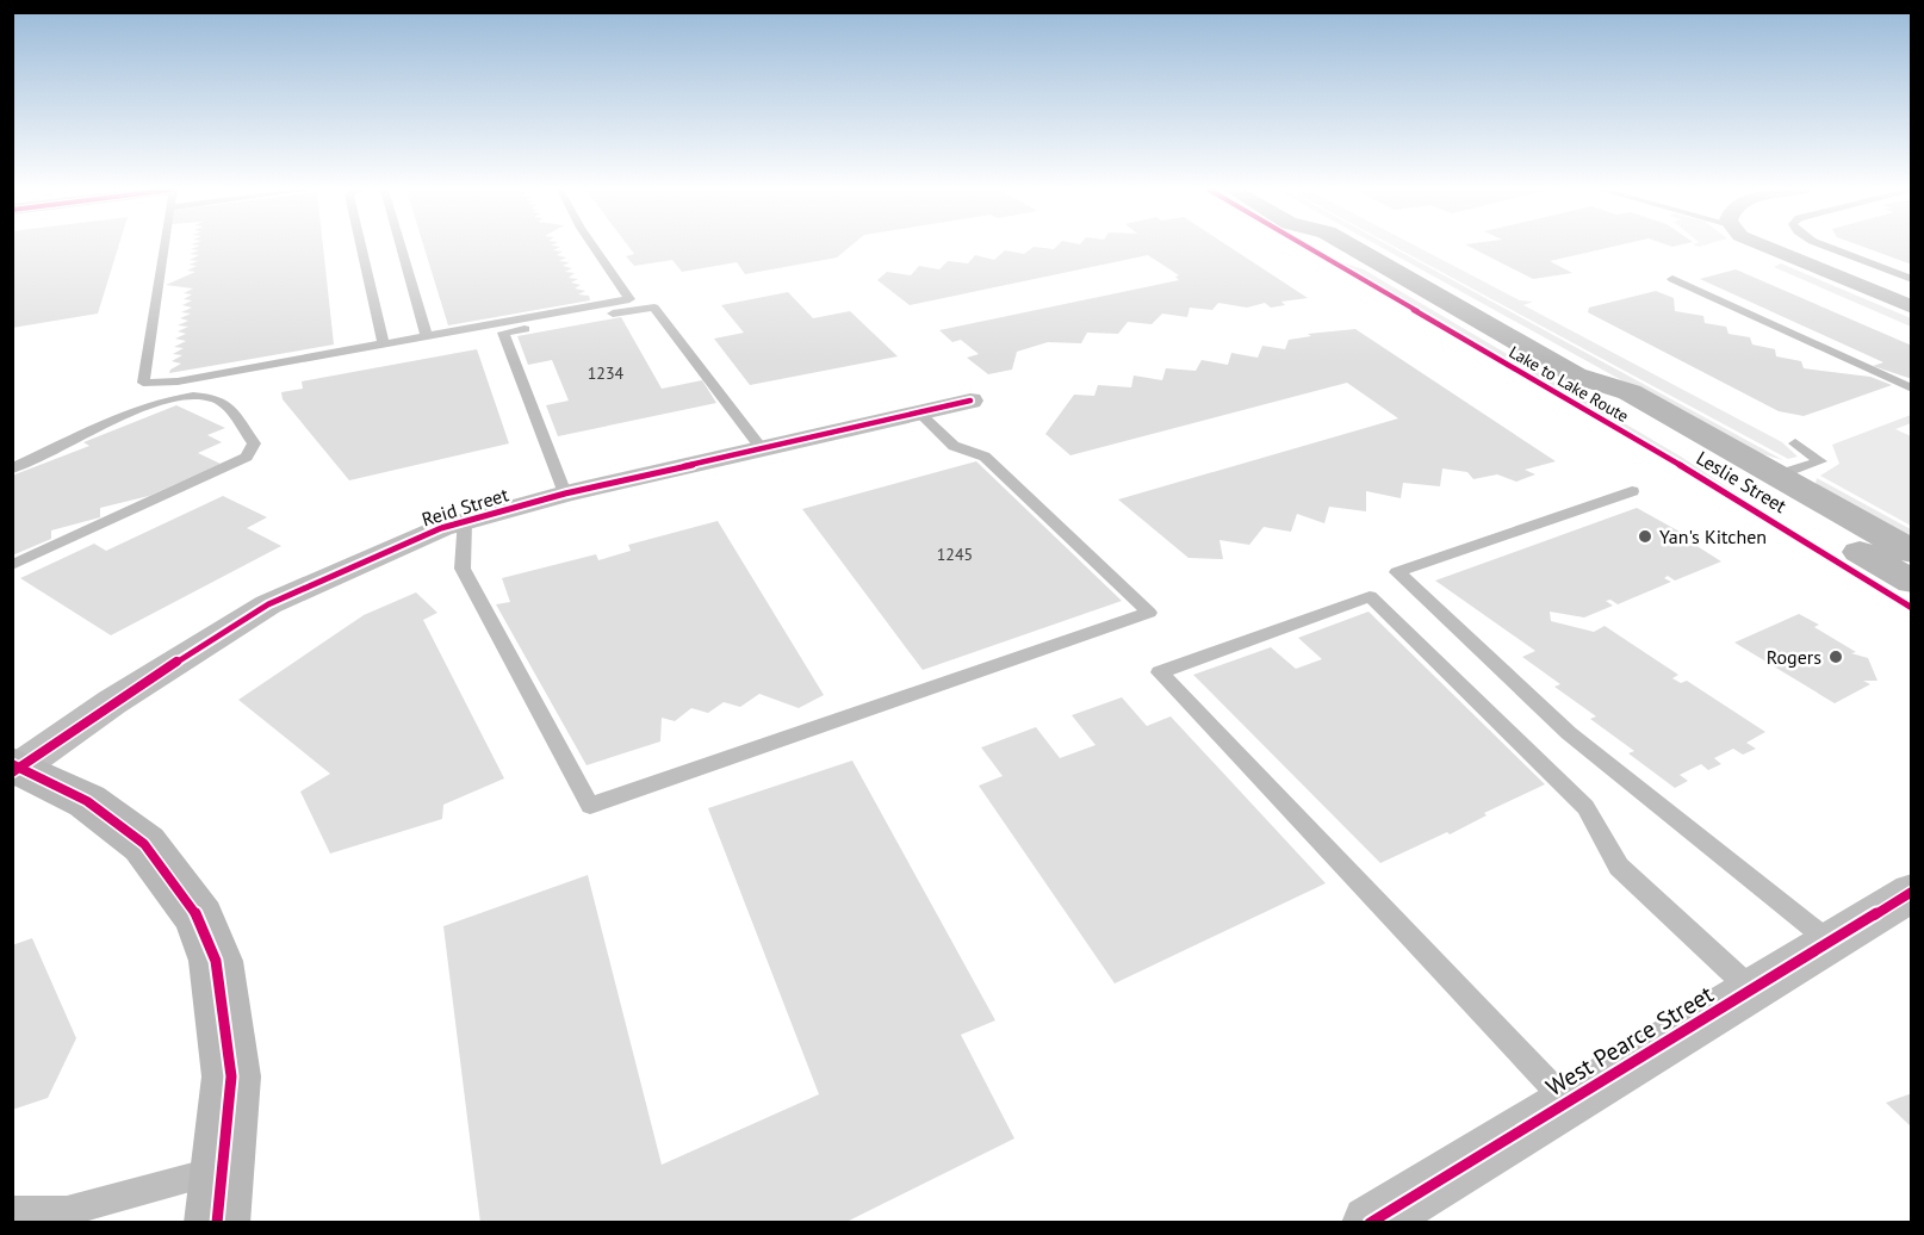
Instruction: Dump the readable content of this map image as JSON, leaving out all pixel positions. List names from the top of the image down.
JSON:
{
  "streets": {
    "main road": ["Leslie Street"],
    "street": ["Reid Street", "West Pearce Street"],
    "cycle path": ["Lake to Lake Route"]
  },
  "places": ["Yan's Kitchen", "Rogers"],
  "house_numbers": ["1234", "1245"]
}
